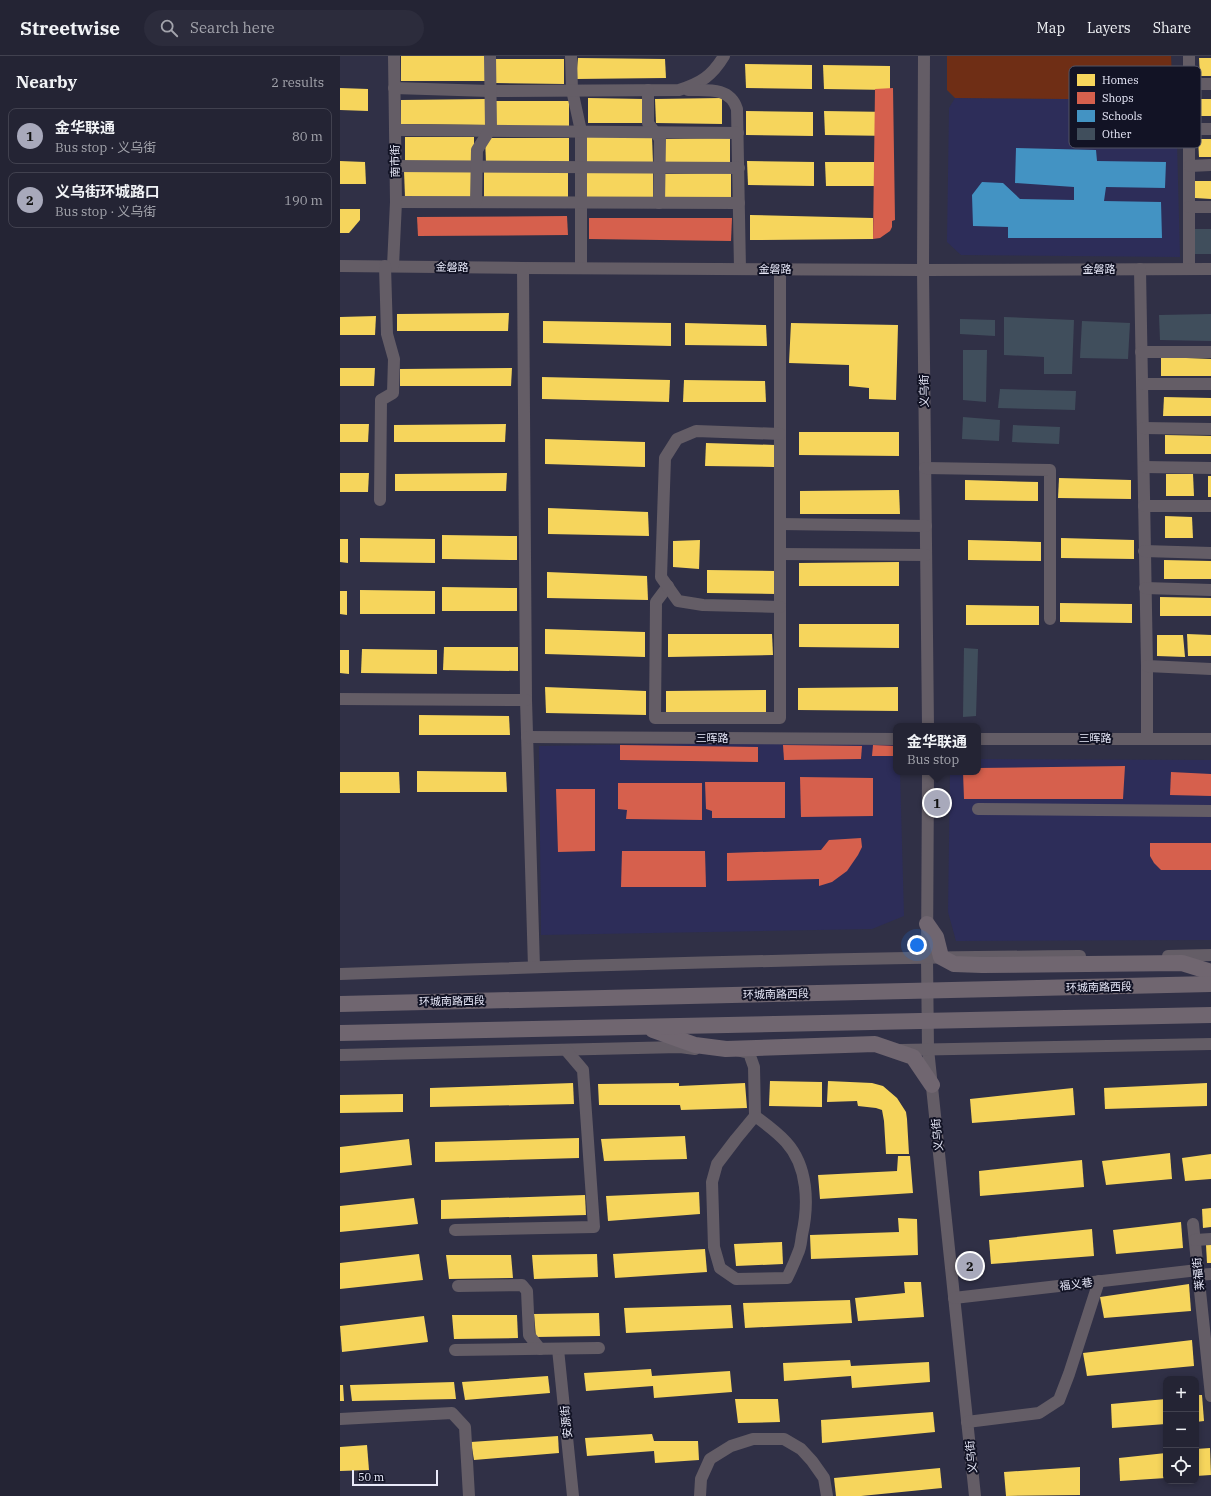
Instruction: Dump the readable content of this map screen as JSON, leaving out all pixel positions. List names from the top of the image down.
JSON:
{
  "streets": {
    "main road": ["环城南路西段"],
    "street": [
      "南市街",
      "金磐路",
      "义乌街",
      "三晖路",
      "莱福街",
      "福义巷",
      "安源街"
    ]
  },
  "crossings": [
    ["南市街", "金磐路"],
    ["金磐路", "义乌街"],
    ["义乌街", "环城南路西段"],
    ["义乌街", "福义巷"],
    ["莱福街", "福义巷"]
  ],
  "legend": [
    "Homes",
    "Shops",
    "Schools",
    "Other"
  ],
  "scale_bar": "50 m",
  "page": {
    "header": "Streetwise",
    "search": "Search here",
    "nav": ["Map", "Layers", "Share"],
    "heading": ["Nearby", "2 results"],
    "list": [
      {
        "mark": "1",
        "name": "金华联通",
        "note": "Bus stop · 义乌街",
        "value": "80 m"
      },
      {
        "mark": "2",
        "name": "义乌街环城路口",
        "note": "Bus stop · 义乌街",
        "value": "190 m"
      }
    ],
    "popup": ["金华联通", "Bus stop"],
    "pins": ["1", "2"],
    "map_buttons": ["+", "−"],
    "scale": "50 m"
  }
}
